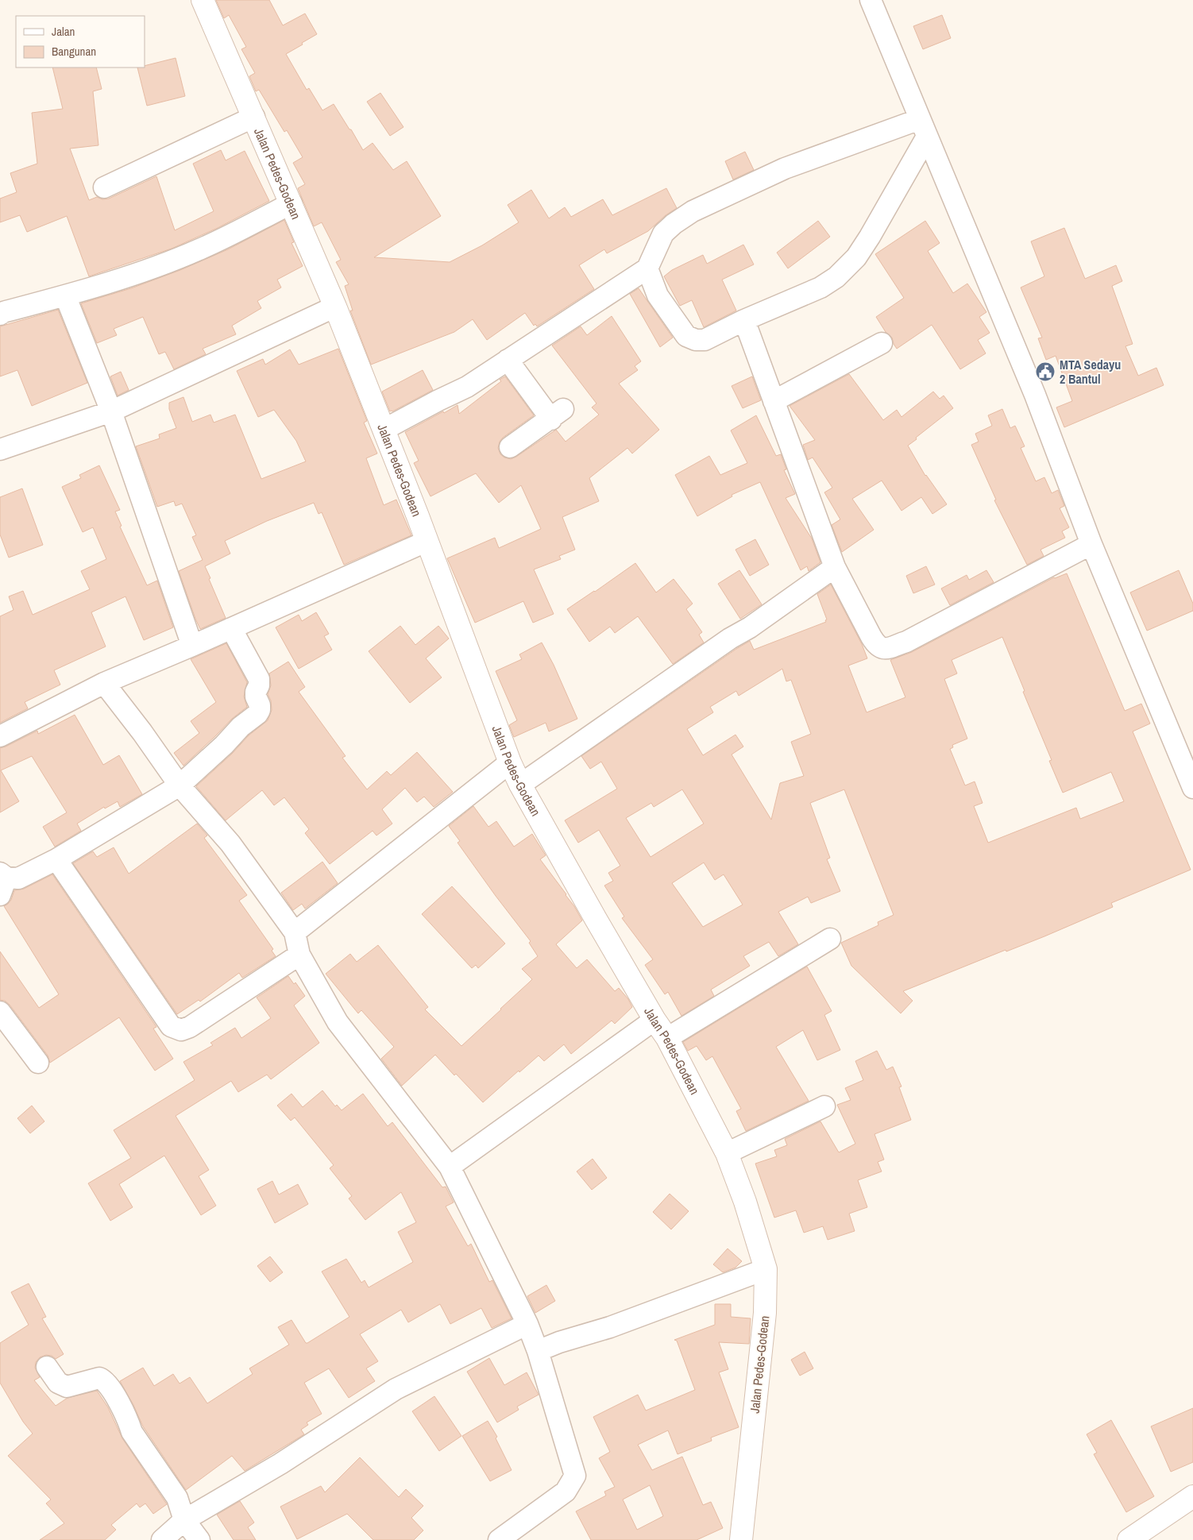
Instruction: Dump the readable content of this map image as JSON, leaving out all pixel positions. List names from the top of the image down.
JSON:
{
  "streets": {
    "street": ["Jalan Pedes-Godean"]
  },
  "places": {
    "public building": ["MTA Sedayu 2 Bantul"]
  },
  "legend": ["Jalan", "Bangunan"]
}
